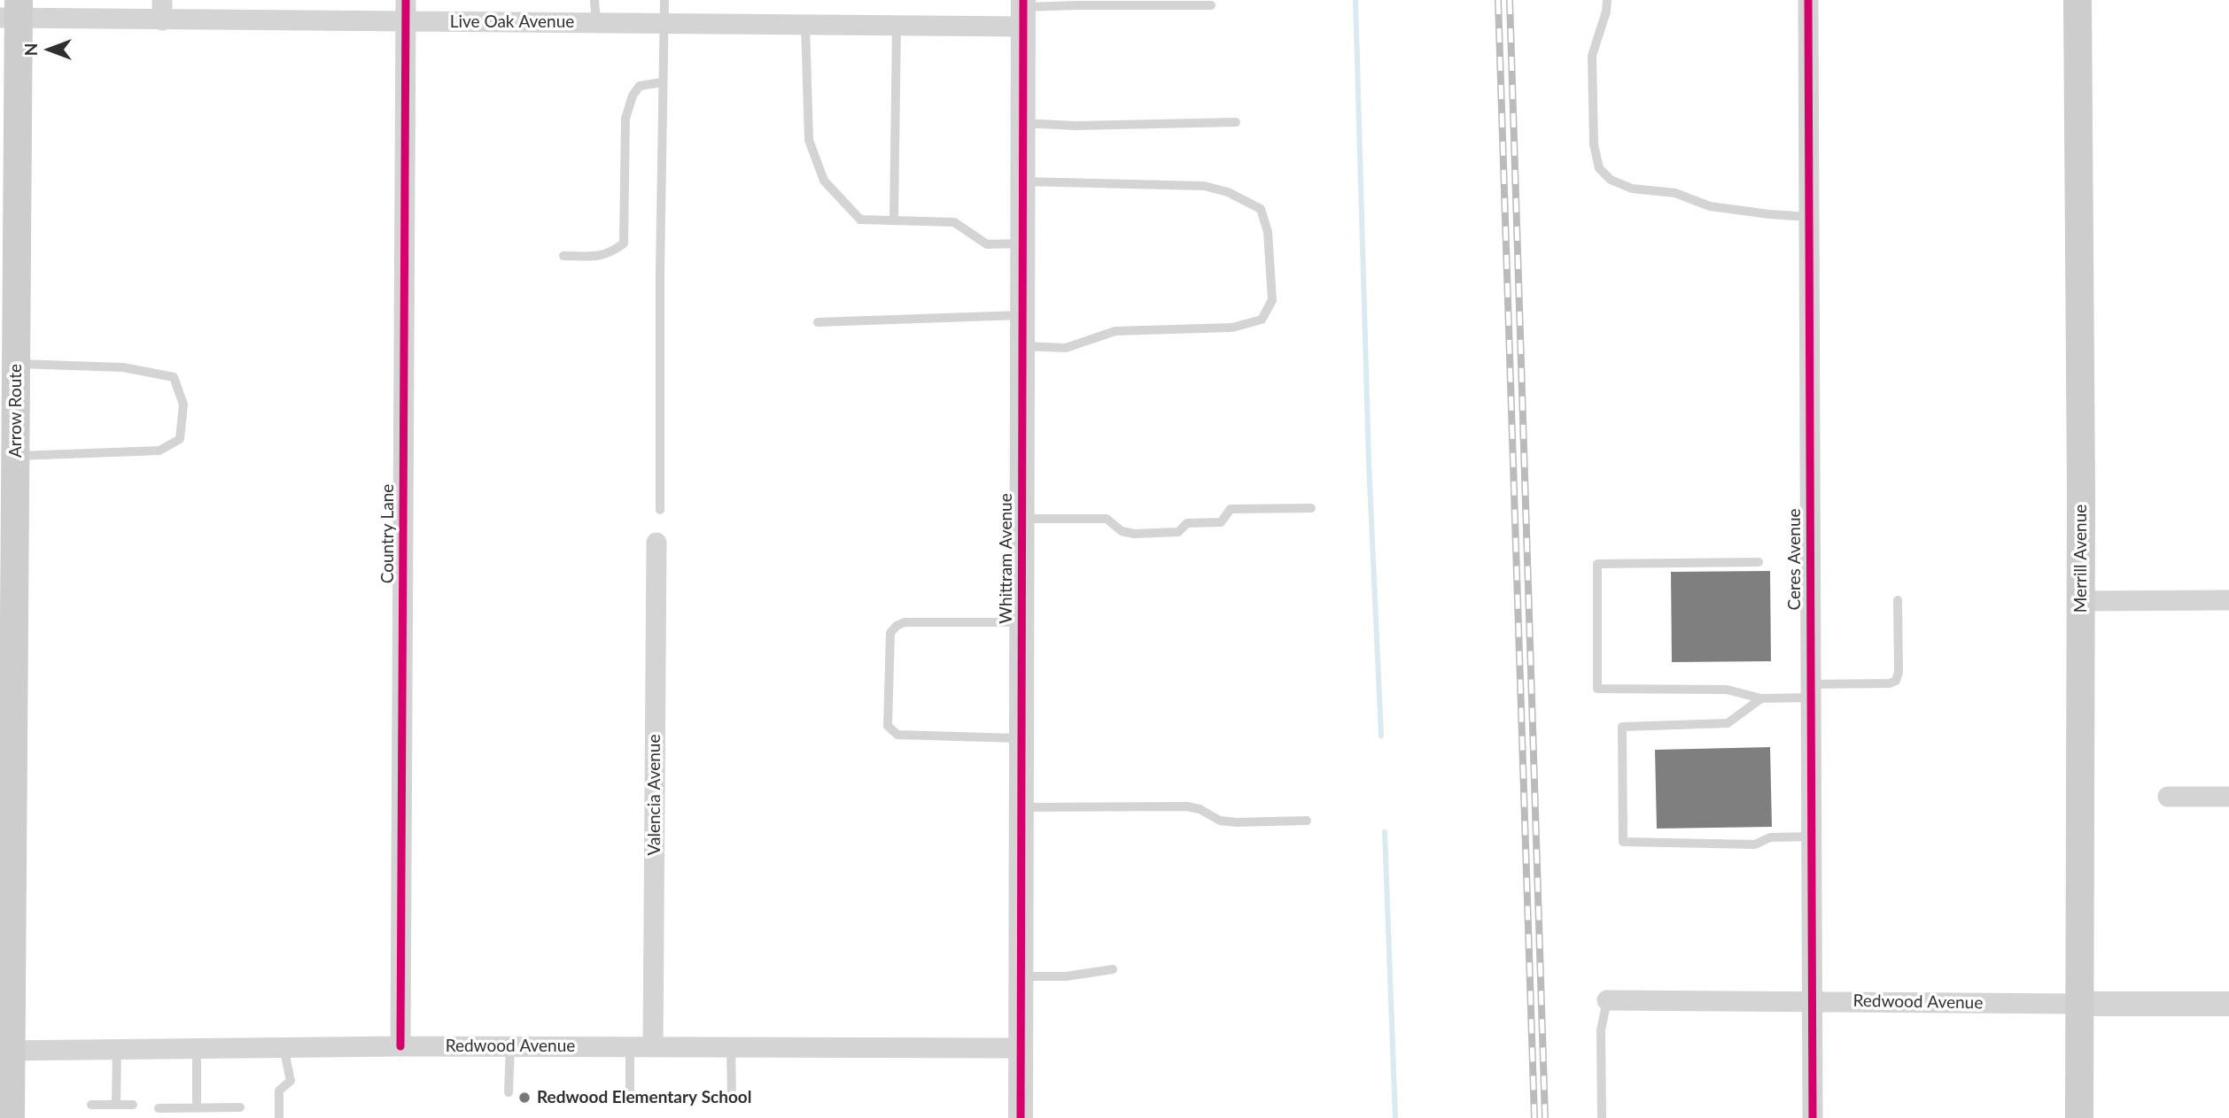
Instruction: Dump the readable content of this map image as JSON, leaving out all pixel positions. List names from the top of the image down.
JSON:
{
  "streets": {
    "main road": ["Arrow Route", "Merrill Avenue"],
    "street": [
      "Live Oak Avenue",
      "Country Lane",
      "Whittram Avenue",
      "Ceres Avenue",
      "Valencia Avenue",
      "Redwood Avenue"
    ]
  },
  "crossings": [
    ["Live Oak Avenue", "Arrow Route"],
    ["Live Oak Avenue", "Country Lane"],
    ["Live Oak Avenue", "Whittram Avenue"],
    ["Arrow Route", "Redwood Avenue"],
    ["Country Lane", "Redwood Avenue"],
    ["Whittram Avenue", "Redwood Avenue"],
    ["Merrill Avenue", "Redwood Avenue"],
    ["Ceres Avenue", "Redwood Avenue"],
    ["Valencia Avenue", "Redwood Avenue"]
  ],
  "places": ["Redwood Elementary School"],
  "north": "left"
}
